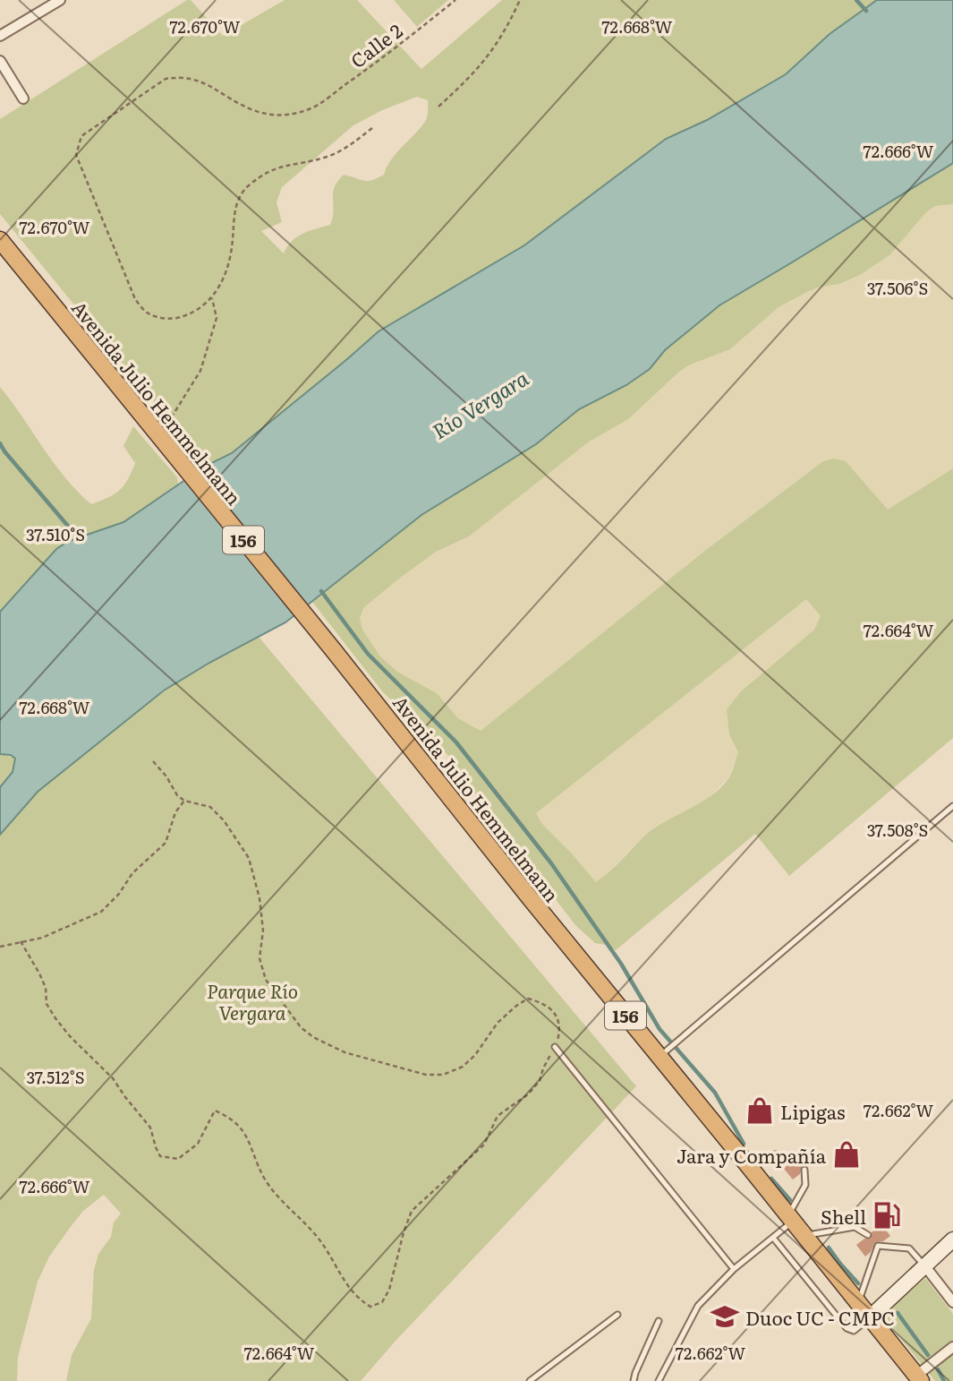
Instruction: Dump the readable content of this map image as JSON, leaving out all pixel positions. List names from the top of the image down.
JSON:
{
  "streets": {
    "highway": ["Avenida Julio Hemmelmann", "156"],
    "path": ["Calle 2"]
  },
  "water": ["Río Vergara"],
  "parks": ["Parque Río Vergara"],
  "places": {
    "shop": ["Lipigas", "Jara y Compañía"],
    "fuel station": ["Shell"],
    "school or university": ["Duoc UC - CMPC"]
  },
  "coordinates": [
    "72.670°W",
    "72.668°W",
    "72.666°W",
    "37.506°S",
    "37.510°S",
    "72.664°W",
    "37.508°S",
    "37.512°S",
    "72.662°W"
  ]
}
